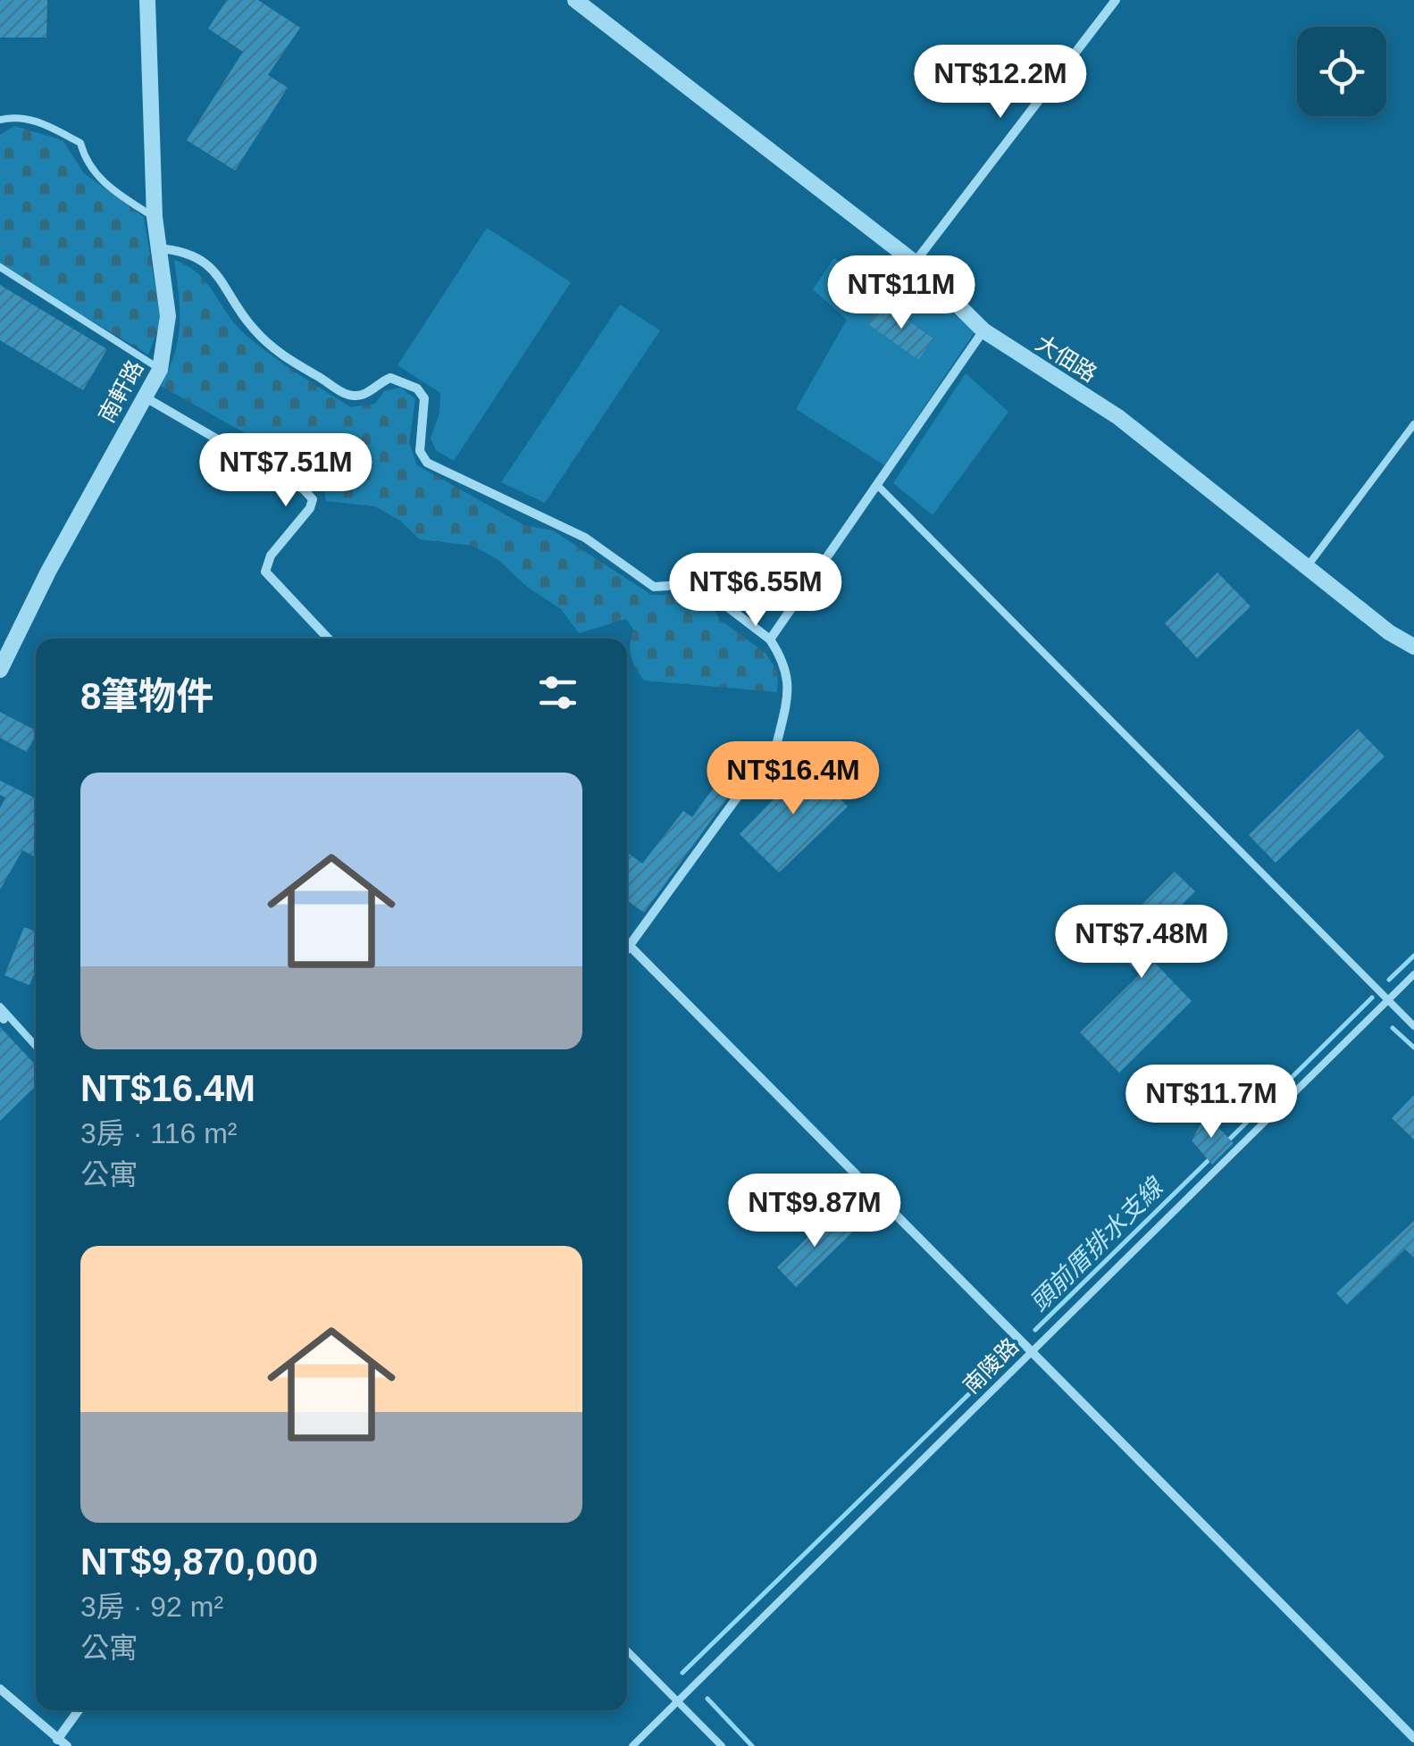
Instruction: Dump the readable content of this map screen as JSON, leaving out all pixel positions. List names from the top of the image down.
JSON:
{
  "streets": {
    "street": ["大佃路", "南軒路"],
    "lane": ["南陵路"]
  },
  "water": ["頭前厝排水支線"],
  "page": {
    "price": [
      "NT$12.2M",
      "NT$11M",
      "NT$7.51M",
      "NT$6.55M",
      "NT$16.4M",
      "NT$7.48M",
      "NT$11.7M",
      "NT$9.87M"
    ],
    "heading": "8筆物件",
    "list": [
      {
        "name": "NT$16.4M",
        "note": "3房 · 116 m² · 公寓"
      },
      {
        "name": "NT$9,870,000",
        "note": "3房 · 92 m² · 公寓"
      }
    ]
  }
}
